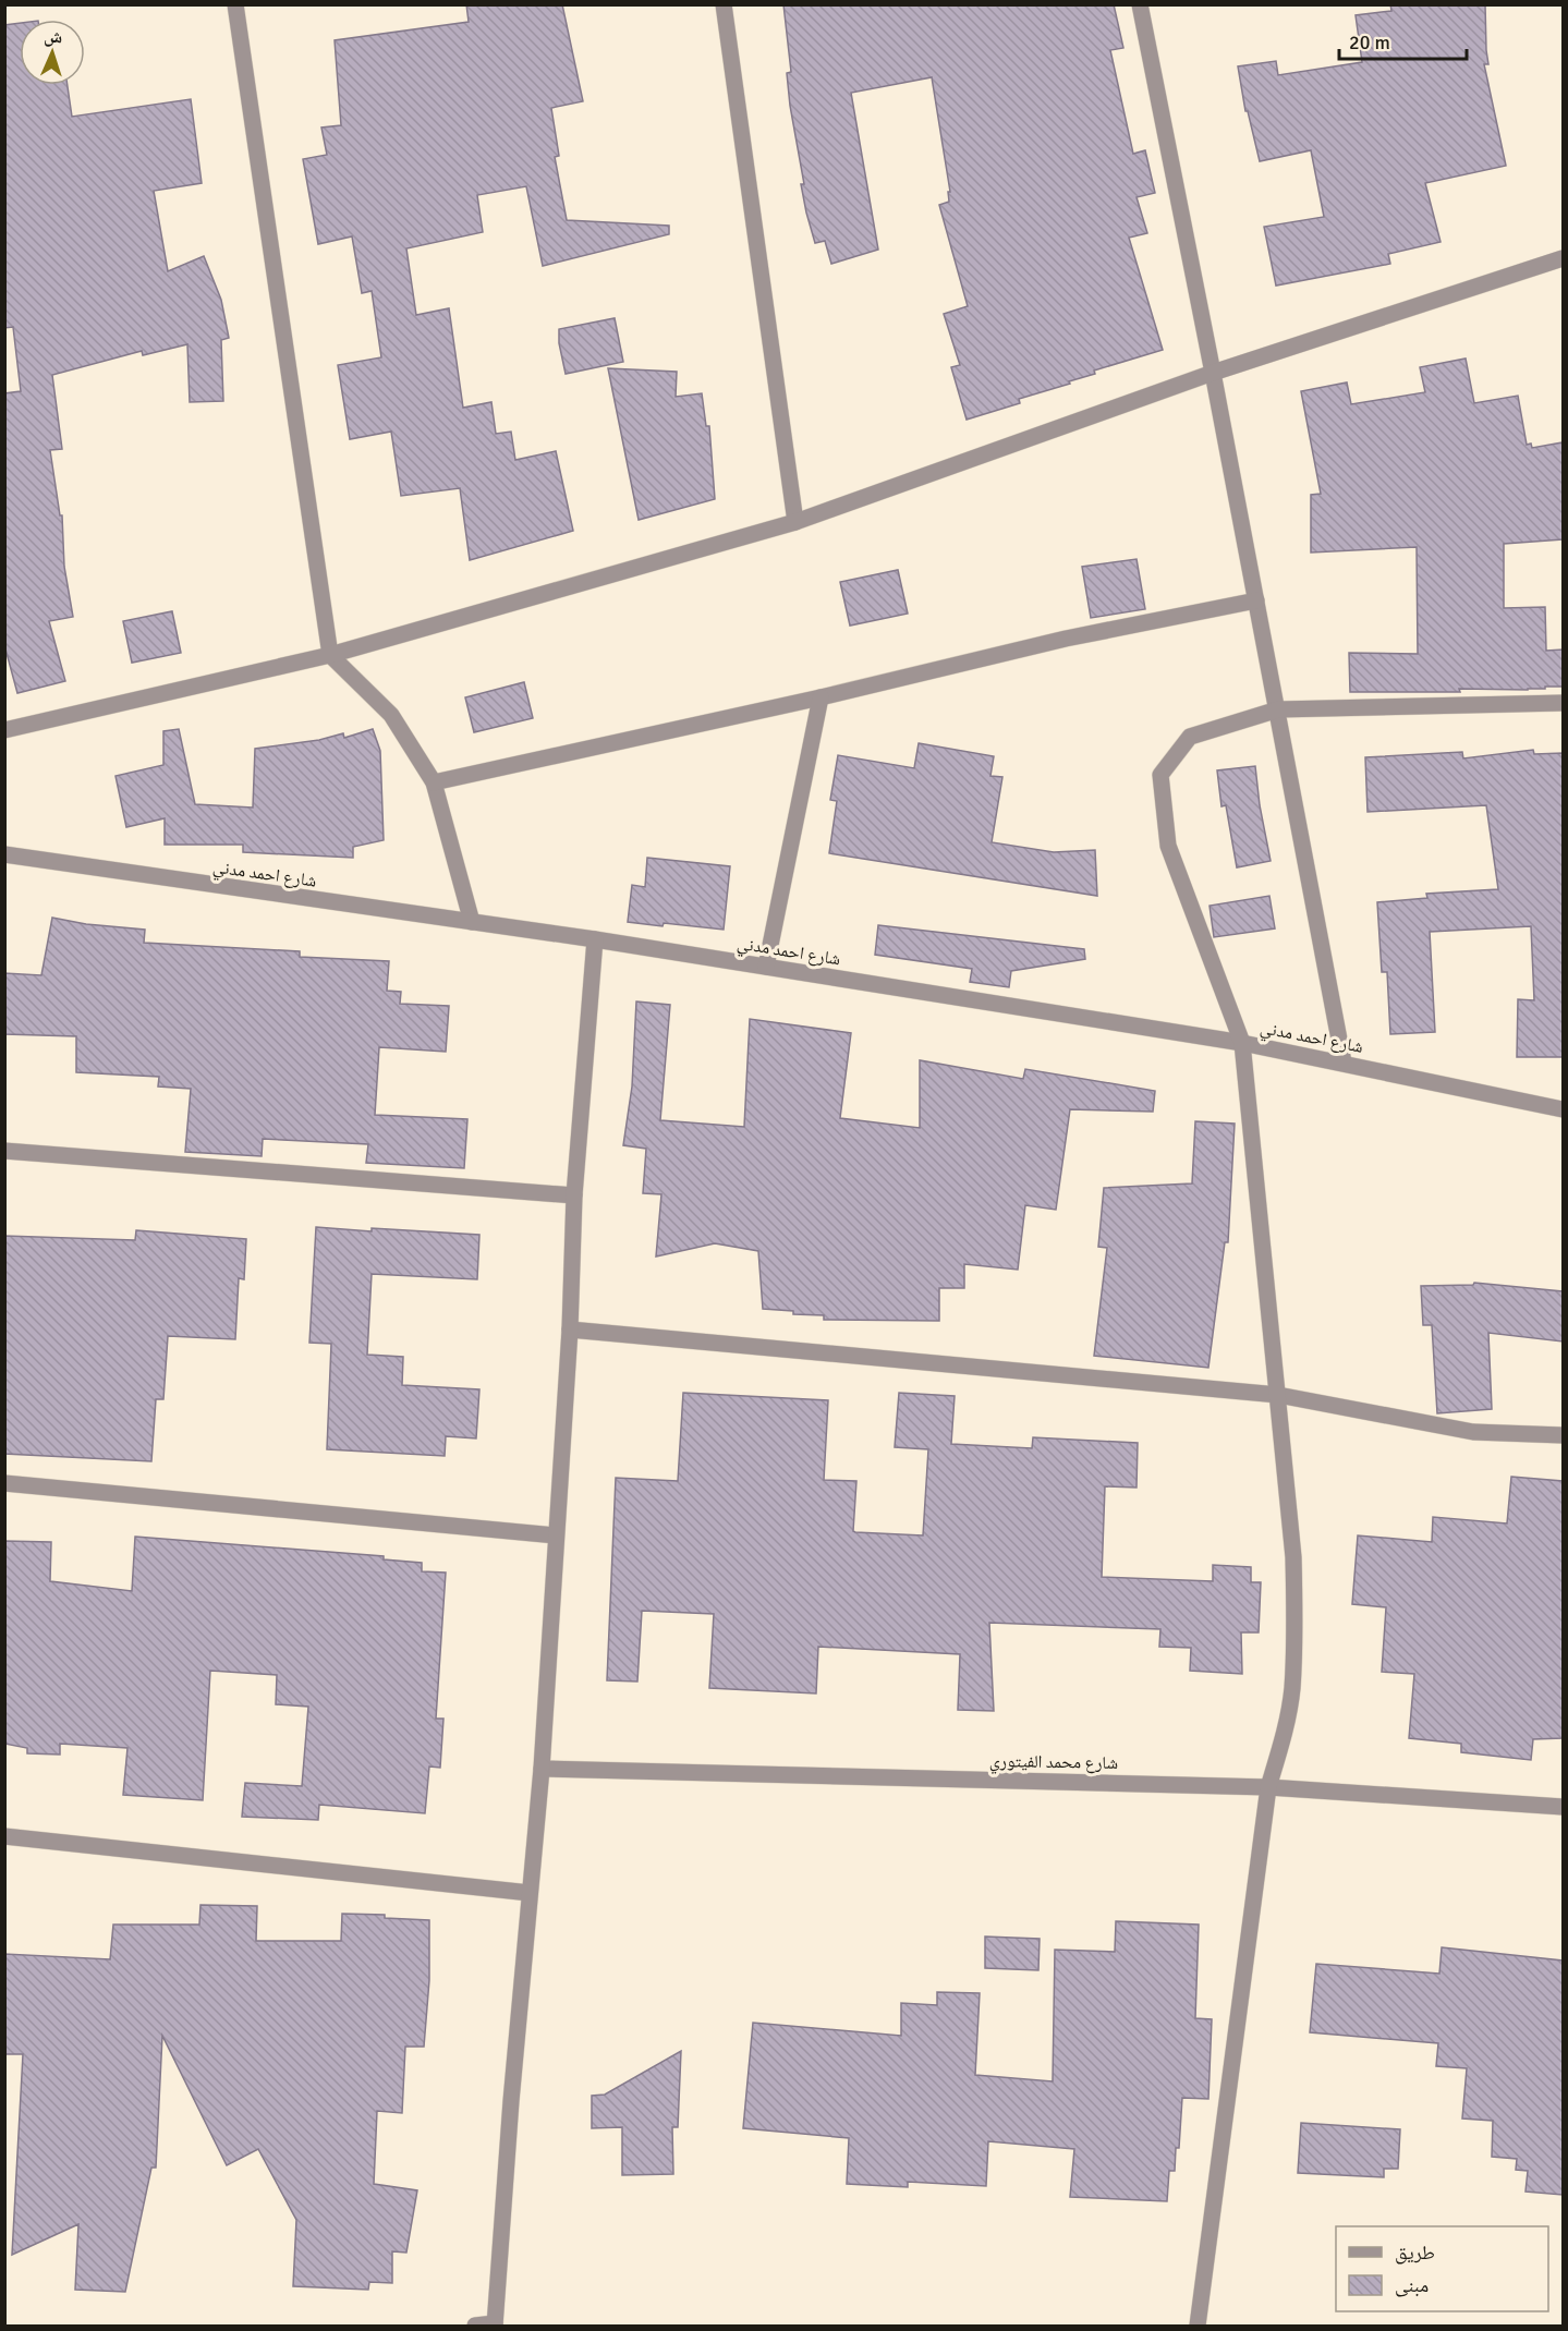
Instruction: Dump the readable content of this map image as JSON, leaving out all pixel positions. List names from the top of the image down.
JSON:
{
  "streets": {
    "street": ["شارع احمد مدني", "شارع محمد الفيتوري"]
  },
  "legend": ["طريق", "مبنى"],
  "scale_bar": "20 m",
  "north": "top"
}
